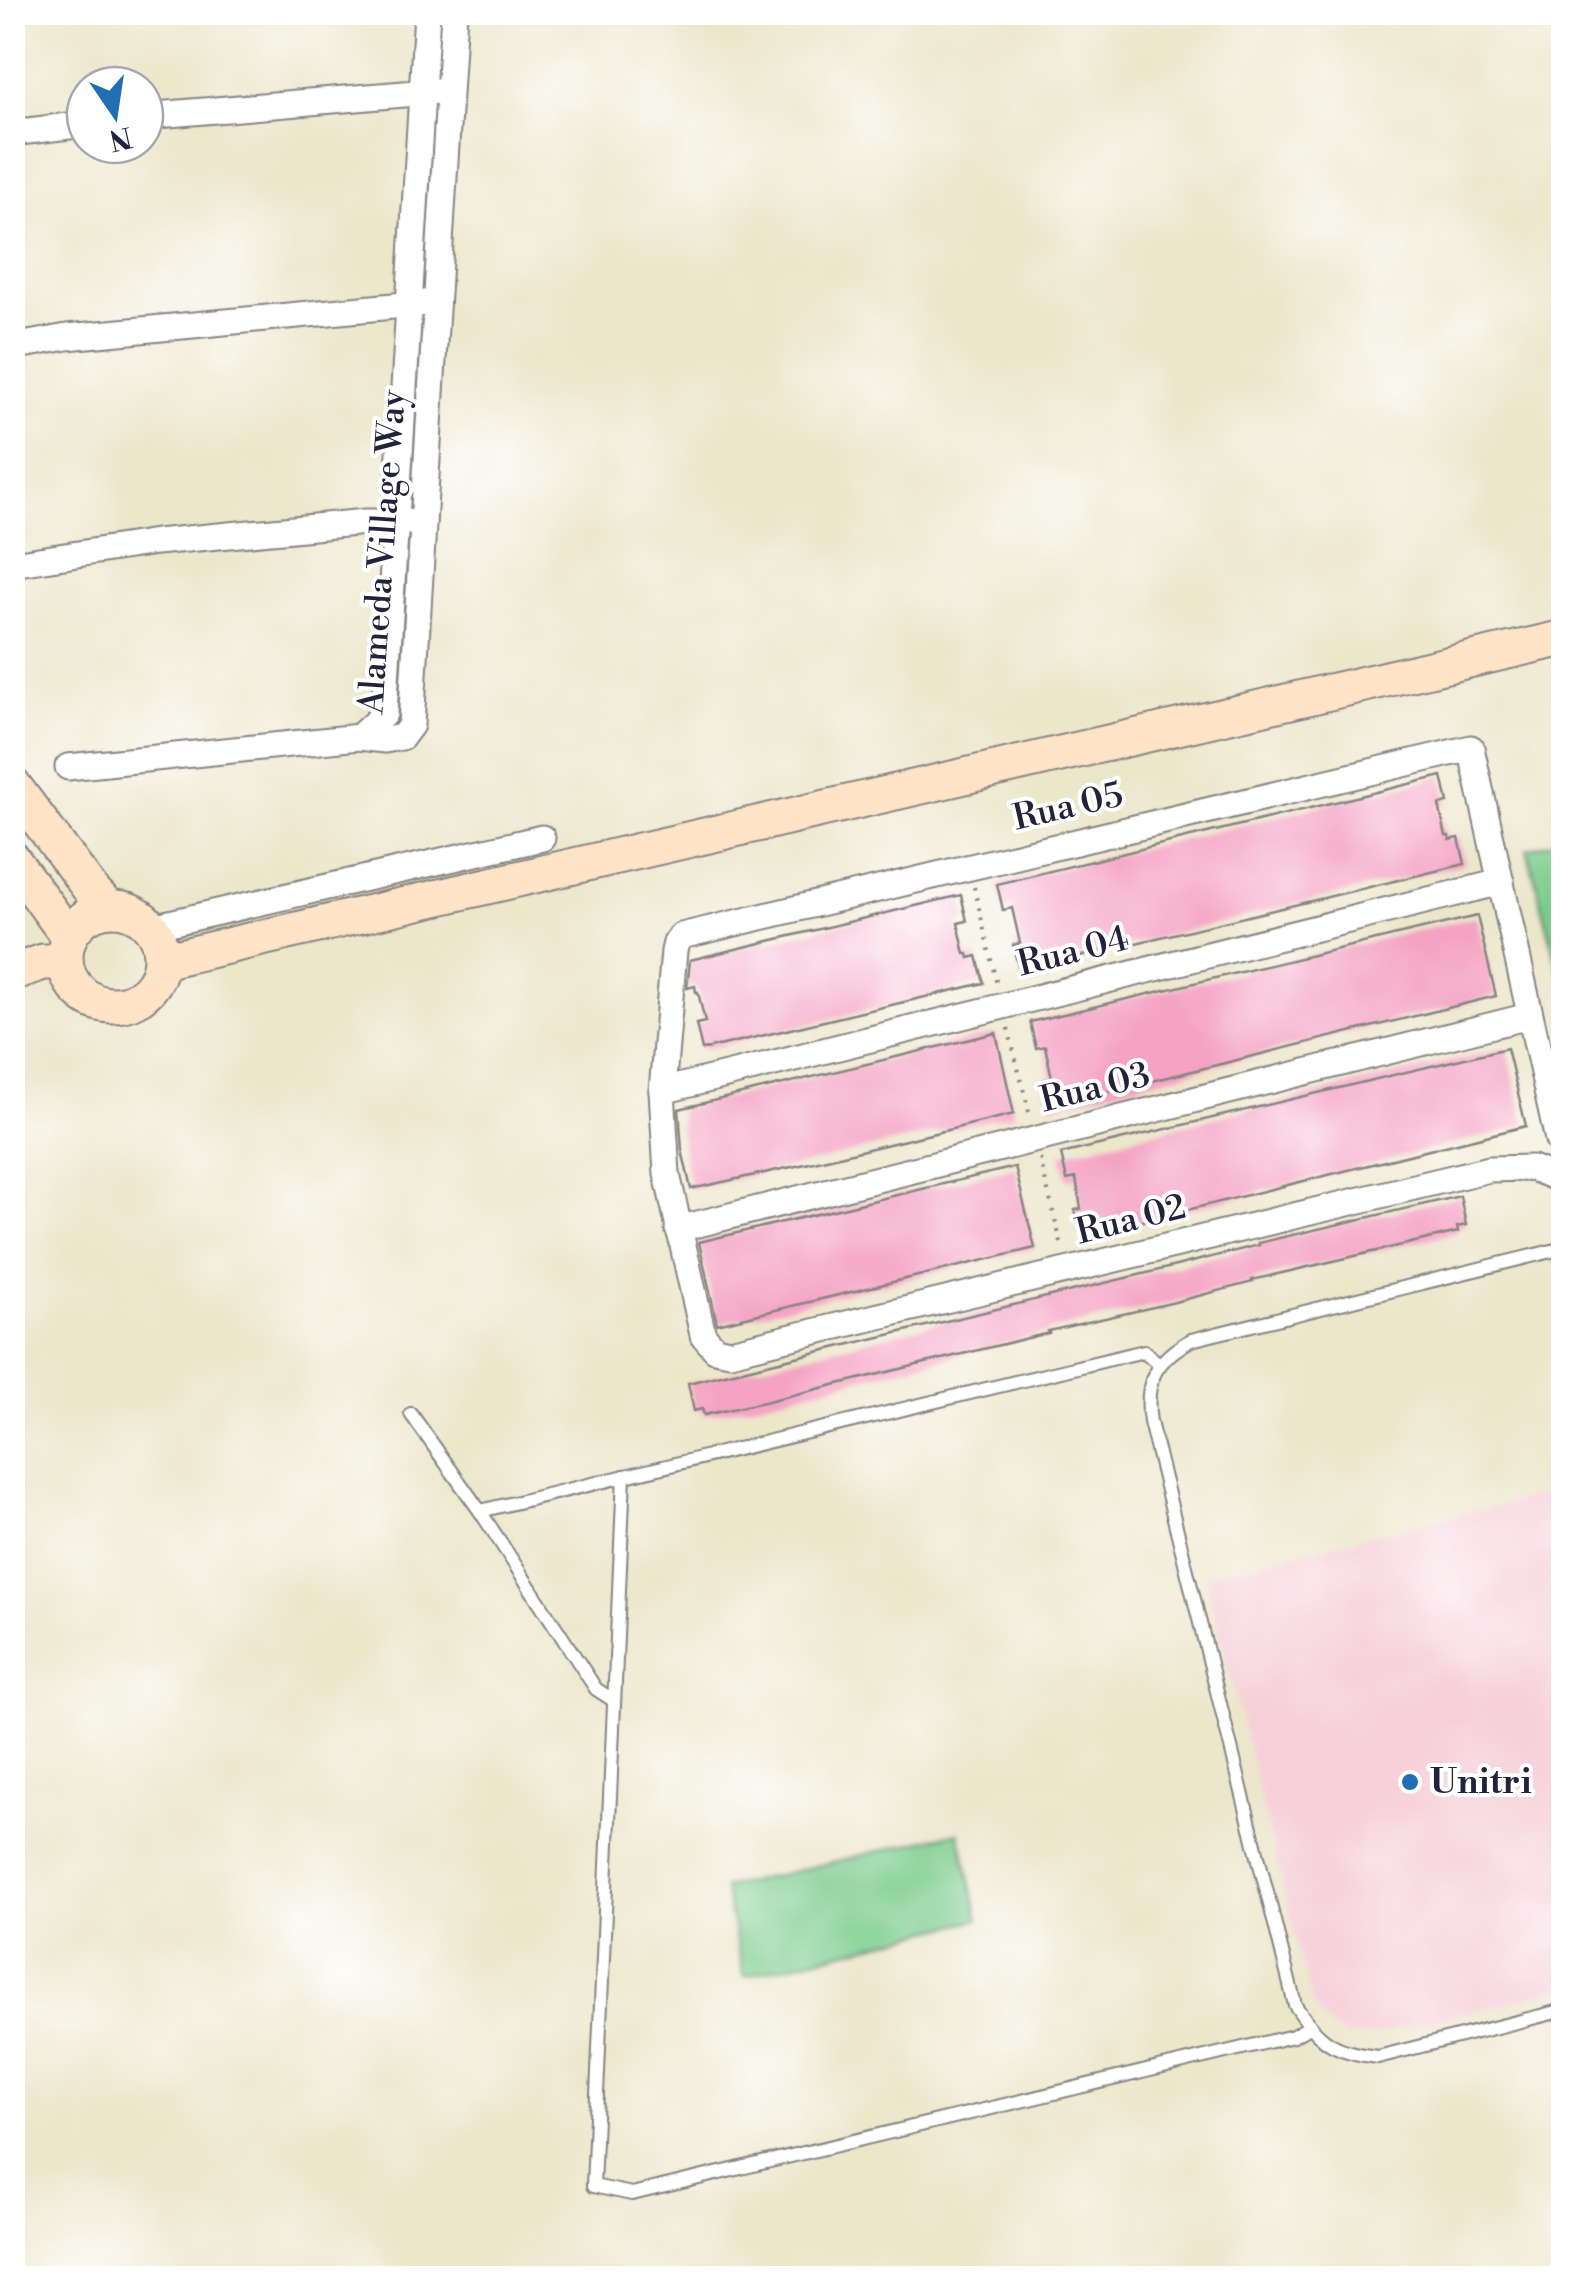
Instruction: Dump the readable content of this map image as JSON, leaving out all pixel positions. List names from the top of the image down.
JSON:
{
  "streets": {
    "street": [
      "Alameda Village Way",
      "Rua 05",
      "Rua 04",
      "Rua 03",
      "Rua 02"
    ]
  },
  "crossings": [
    ["Rua 05", "Rua 04"],
    ["Rua 03", "Rua 02"]
  ],
  "places": ["Unitri"],
  "north": "bottom"
}
